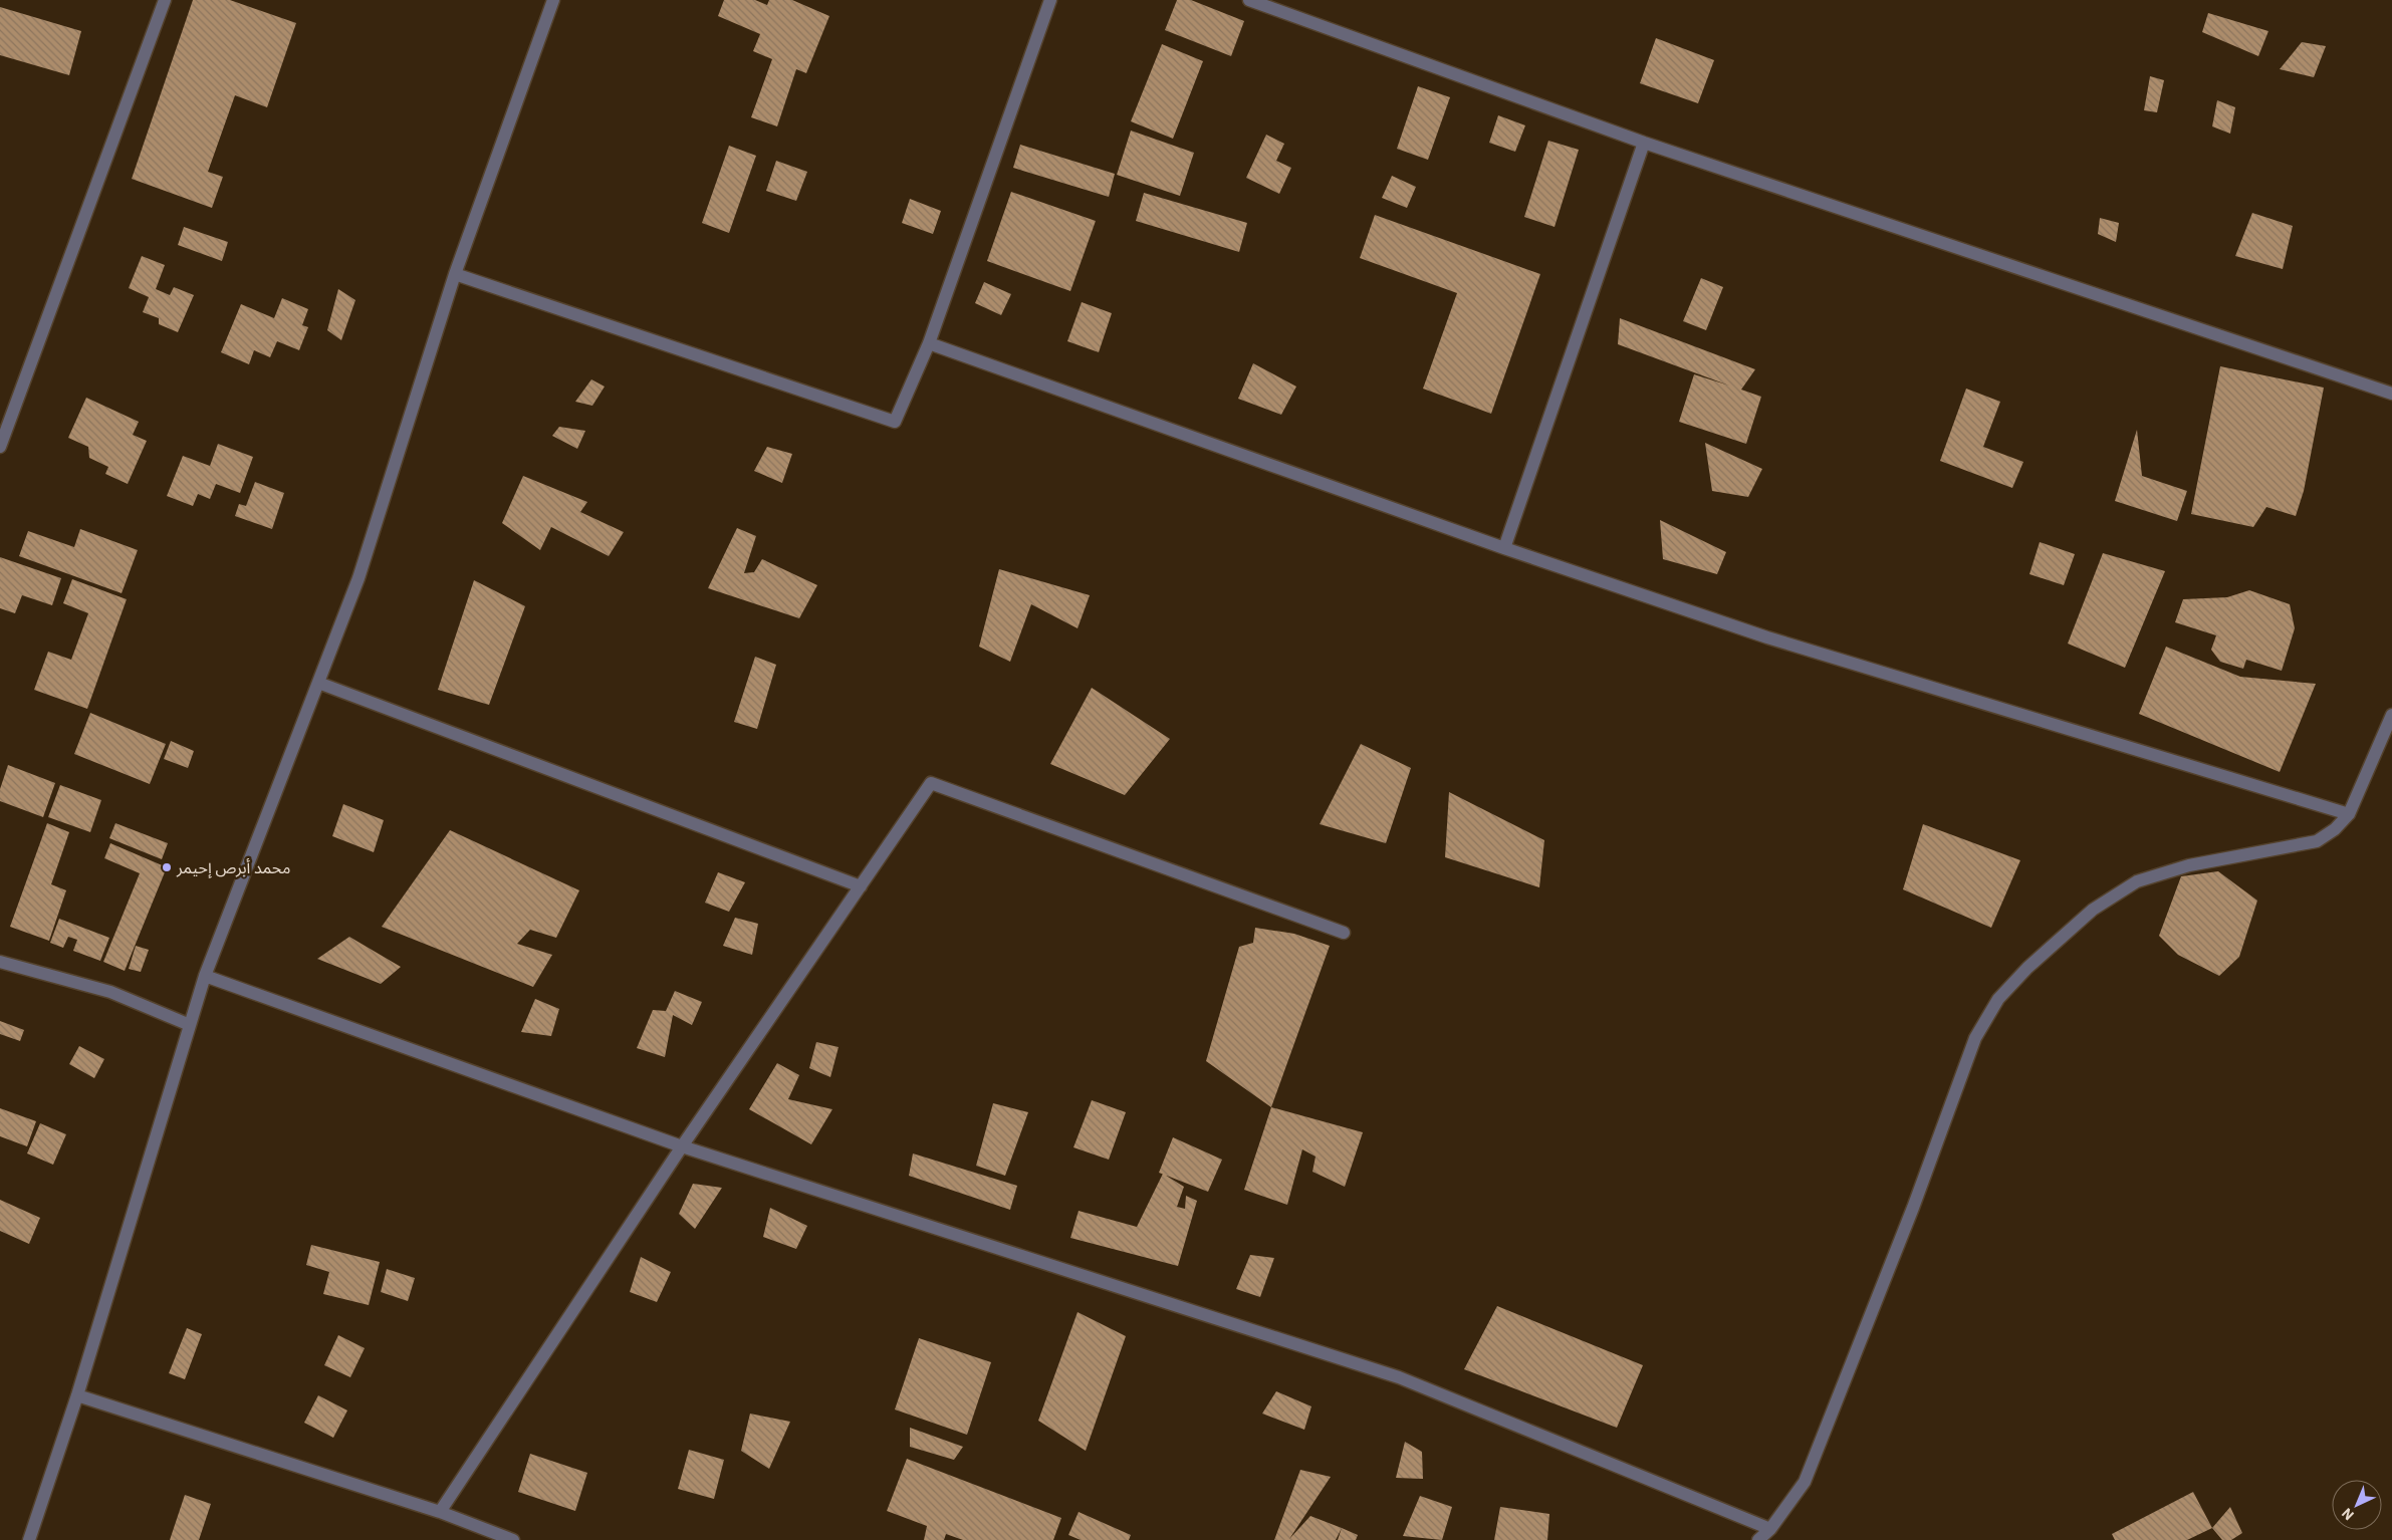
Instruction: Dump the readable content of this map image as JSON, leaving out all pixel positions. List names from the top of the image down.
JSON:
{
  "places": ["محمد أبرص إحيمر"],
  "north": "bottom left"
}
